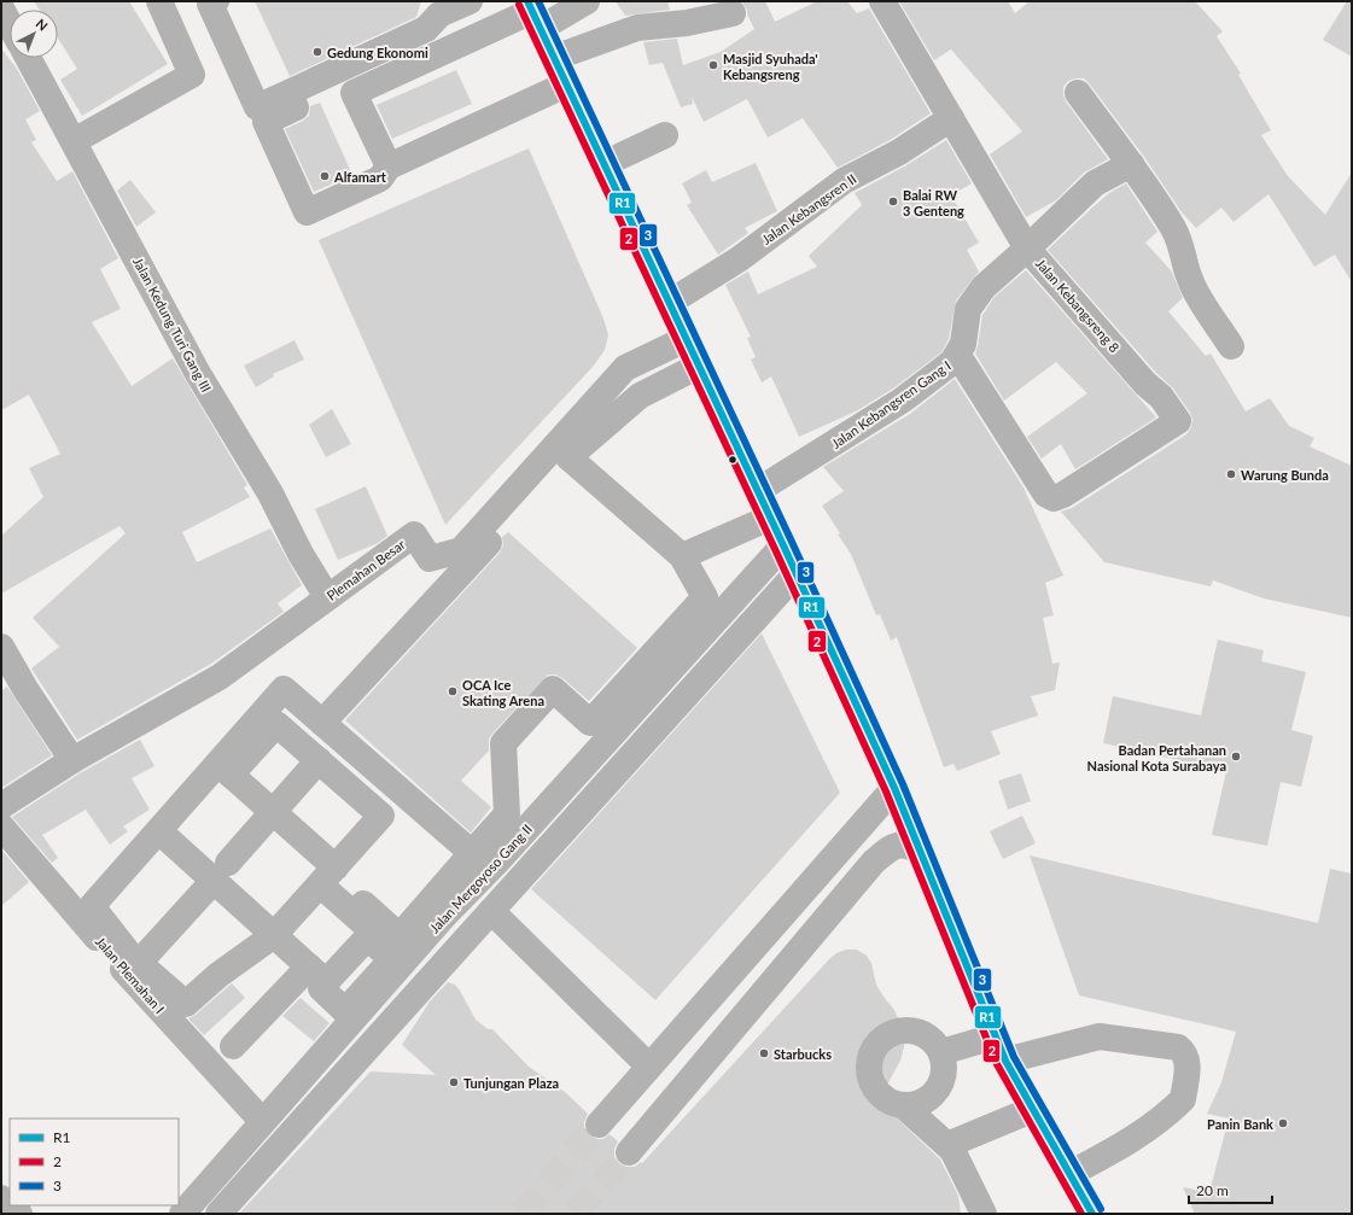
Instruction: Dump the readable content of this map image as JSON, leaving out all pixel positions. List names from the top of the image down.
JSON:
{
  "streets": {
    "street": [
      "Jalan Kebangsren II",
      "Jalan Kebangsreng 8",
      "Jalan Kedung Turi Gang III",
      "Jalan Kebangsren Gang I",
      "Plemahan Besar",
      "Jalan Mergoyoso Gang II",
      "Jalan Plemahan I"
    ]
  },
  "crossings": [
    ["Jalan Kebangsreng 8", "Jalan Kebangsren Gang I"],
    ["Jalan Kedung Turi Gang III", "Plemahan Besar"],
    ["Jalan Mergoyoso Gang II", "Jalan Plemahan I"]
  ],
  "places": [
    "Gedung Ekonomi",
    "Masjid Syuhada' Kebangsreng",
    "Alfamart",
    "Balai RW 3 Genteng",
    "Warung Bunda",
    "OCA Ice Skating Arena",
    "Badan Pertahanan Nasional Kota Surabaya",
    "Starbucks",
    "Tunjungan Plaza",
    "Panin Bank"
  ],
  "lines": ["transit line R1", "transit line 3", "transit line 2"],
  "legend": ["R1", "2", "3"],
  "scale_bar": "20 m",
  "north": "top right"
}
